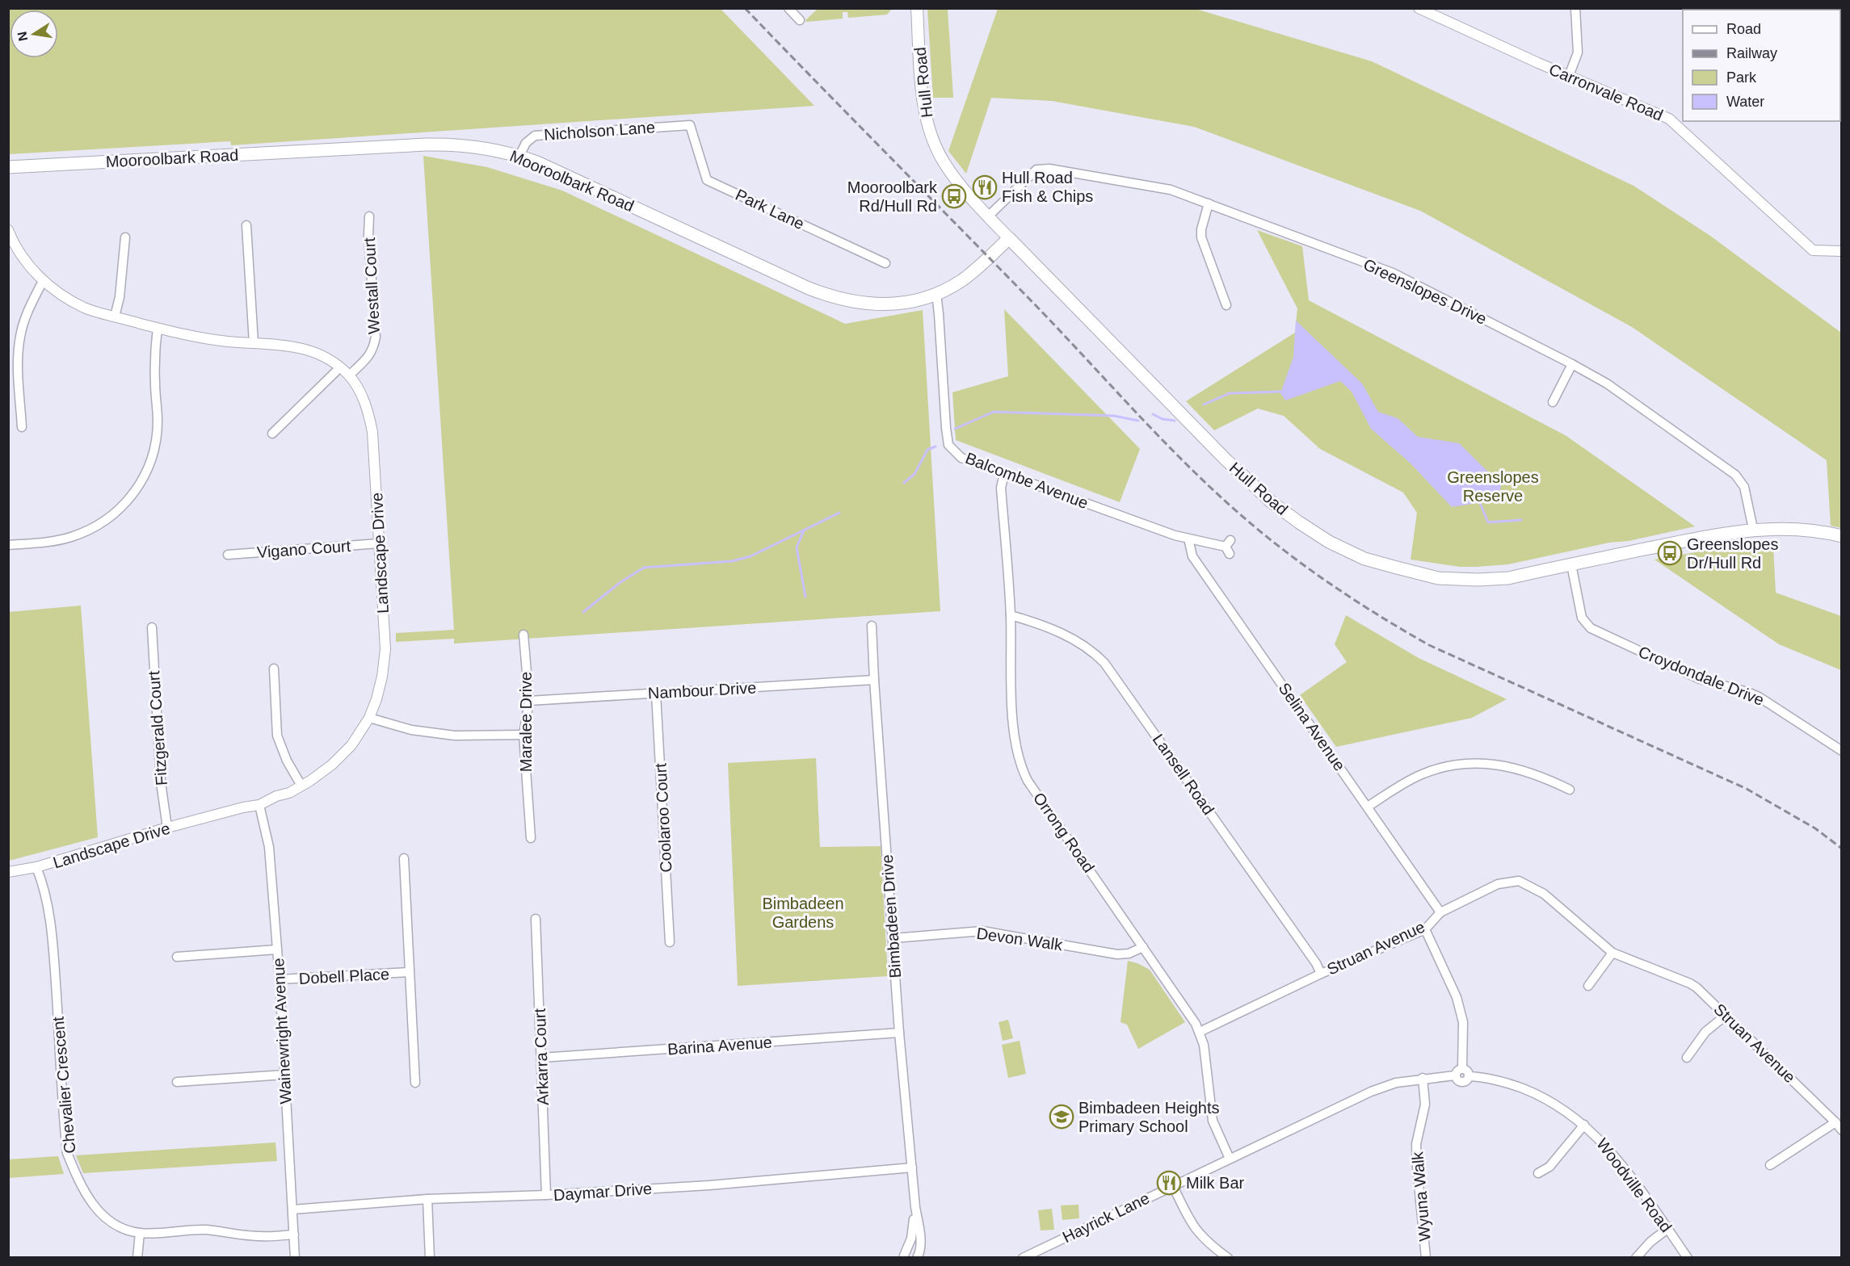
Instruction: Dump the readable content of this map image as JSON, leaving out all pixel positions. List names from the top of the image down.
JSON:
{
  "streets": {
    "main road": ["Hull Road", "Mooroolbark Road"],
    "street": [
      "Carronvale Road",
      "Nicholson Lane",
      "Park Lane",
      "Westall Court",
      "Greenslopes Drive",
      "Balcombe Avenue",
      "Vigano Court",
      "Landscape Drive",
      "Croydondale Drive",
      "Nambour Drive",
      "Maralee Drive",
      "Selina Avenue",
      "Fitzgerald Court",
      "Lansell Road",
      "Coolaroo Court",
      "Orrong Road",
      "Bimbadeen Drive",
      "Devon Walk",
      "Struan Avenue",
      "Dobell Place",
      "Wainewright Avenue",
      "Barina Avenue",
      "Arkarra Court",
      "Chevalier Crescent",
      "Woodville Road",
      "Daymar Drive",
      "Wyuna Walk",
      "Hayrick Lane"
    ]
  },
  "crossings": [
    ["Hull Road", "Mooroolbark Road"],
    ["Hull Road", "Greenslopes Drive"],
    ["Hull Road", "Croydondale Drive"],
    ["Nicholson Lane", "Mooroolbark Road"],
    ["Nicholson Lane", "Park Lane"],
    ["Mooroolbark Road", "Balcombe Avenue"],
    ["Westall Court", "Landscape Drive"],
    ["Balcombe Avenue", "Selina Avenue"],
    ["Balcombe Avenue", "Orrong Road"],
    ["Vigano Court", "Landscape Drive"],
    ["Landscape Drive", "Fitzgerald Court"],
    ["Landscape Drive", "Wainewright Avenue"],
    ["Landscape Drive", "Chevalier Crescent"],
    ["Nambour Drive", "Maralee Drive"],
    ["Nambour Drive", "Coolaroo Court"],
    ["Nambour Drive", "Bimbadeen Drive"],
    ["Selina Avenue", "Struan Avenue"],
    ["Lansell Road", "Orrong Road"],
    ["Lansell Road", "Struan Avenue"],
    ["Orrong Road", "Devon Walk"],
    ["Orrong Road", "Struan Avenue"],
    ["Orrong Road", "Hayrick Lane"],
    ["Bimbadeen Drive", "Devon Walk"],
    ["Bimbadeen Drive", "Barina Avenue"],
    ["Bimbadeen Drive", "Daymar Drive"],
    ["Dobell Place", "Wainewright Avenue"],
    ["Wainewright Avenue", "Chevalier Crescent"],
    ["Wainewright Avenue", "Daymar Drive"],
    ["Barina Avenue", "Arkarra Court"],
    ["Arkarra Court", "Daymar Drive"],
    ["Wyuna Walk", "Hayrick Lane"]
  ],
  "parks": ["Greenslopes Reserve", "Bimbadeen Gardens"],
  "places": {
    "restaurant": ["Hull Road Fish & Chips", "Milk Bar"],
    "bus stop": ["Mooroolbark Rd/Hull Rd", "Greenslopes Dr/Hull Rd"],
    "school or university": ["Bimbadeen Heights Primary School"]
  },
  "legend": [
    "Road",
    "Railway",
    "Park",
    "Water"
  ],
  "north": "left"
}
